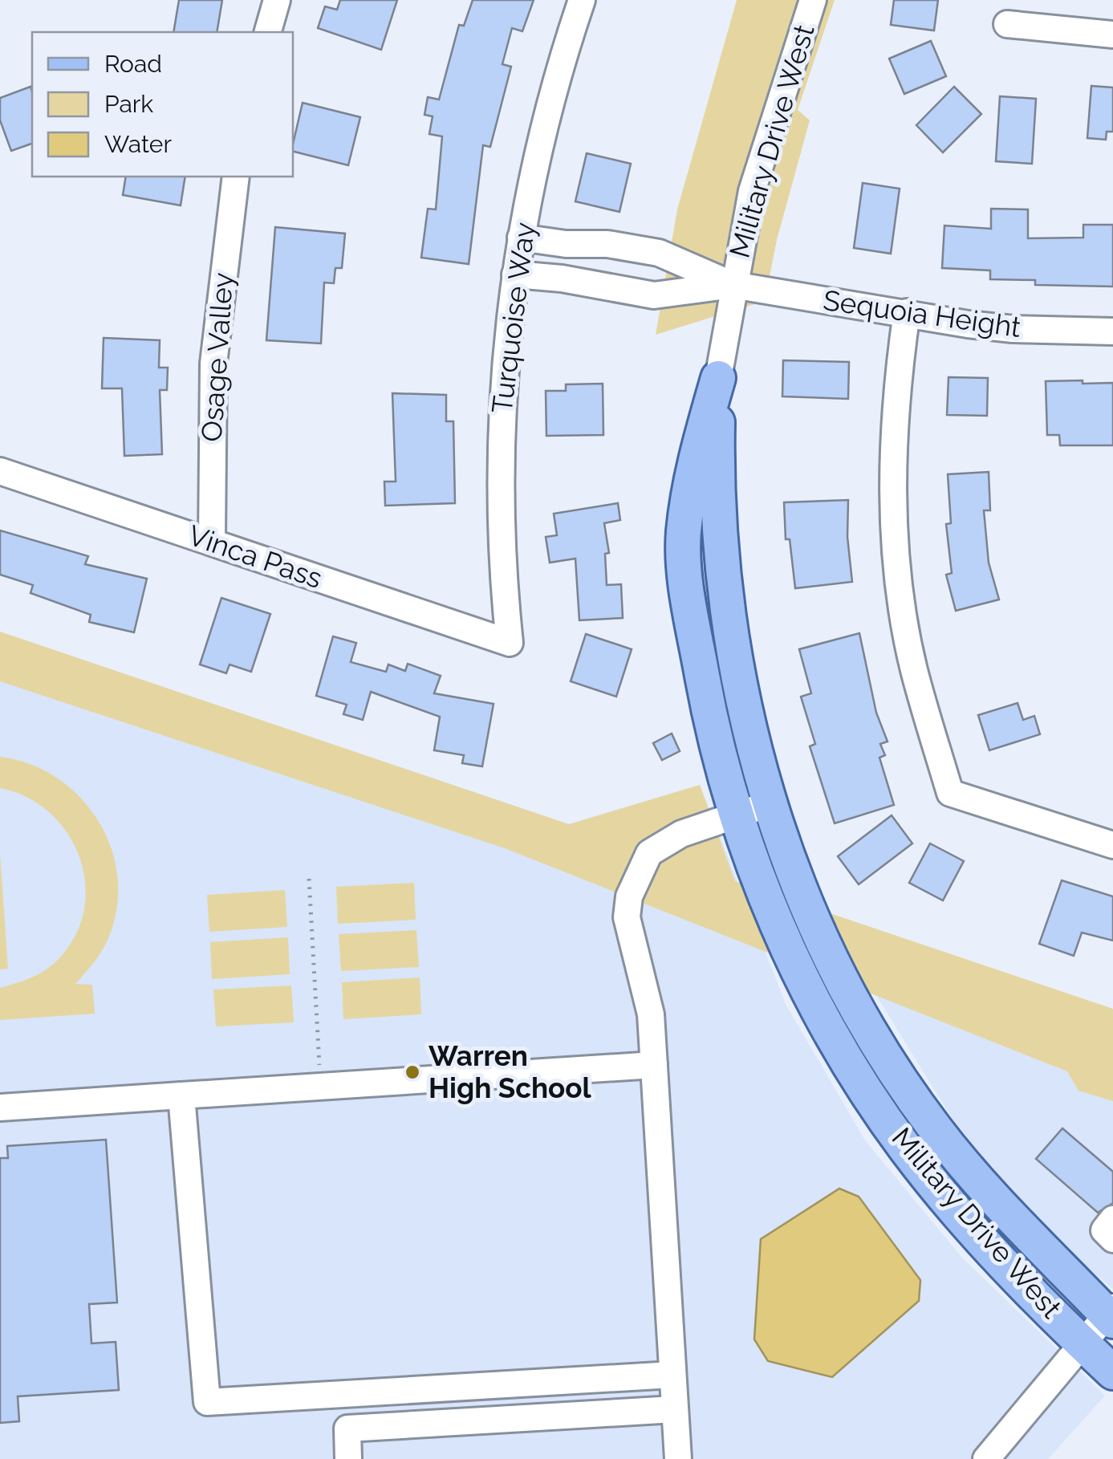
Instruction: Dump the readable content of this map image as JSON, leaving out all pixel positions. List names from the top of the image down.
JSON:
{
  "streets": {
    "main road": ["Military Drive West"],
    "street": [
      "Sequoia Height",
      "Turquoise Way",
      "Osage Valley",
      "Vinca Pass"
    ]
  },
  "crossings": [
    ["Military Drive West", "Sequoia Height"],
    ["Sequoia Height", "Turquoise Way"],
    ["Turquoise Way", "Vinca Pass"],
    ["Osage Valley", "Vinca Pass"]
  ],
  "places": ["Warren High School"],
  "legend": ["Road", "Park", "Water"]
}
